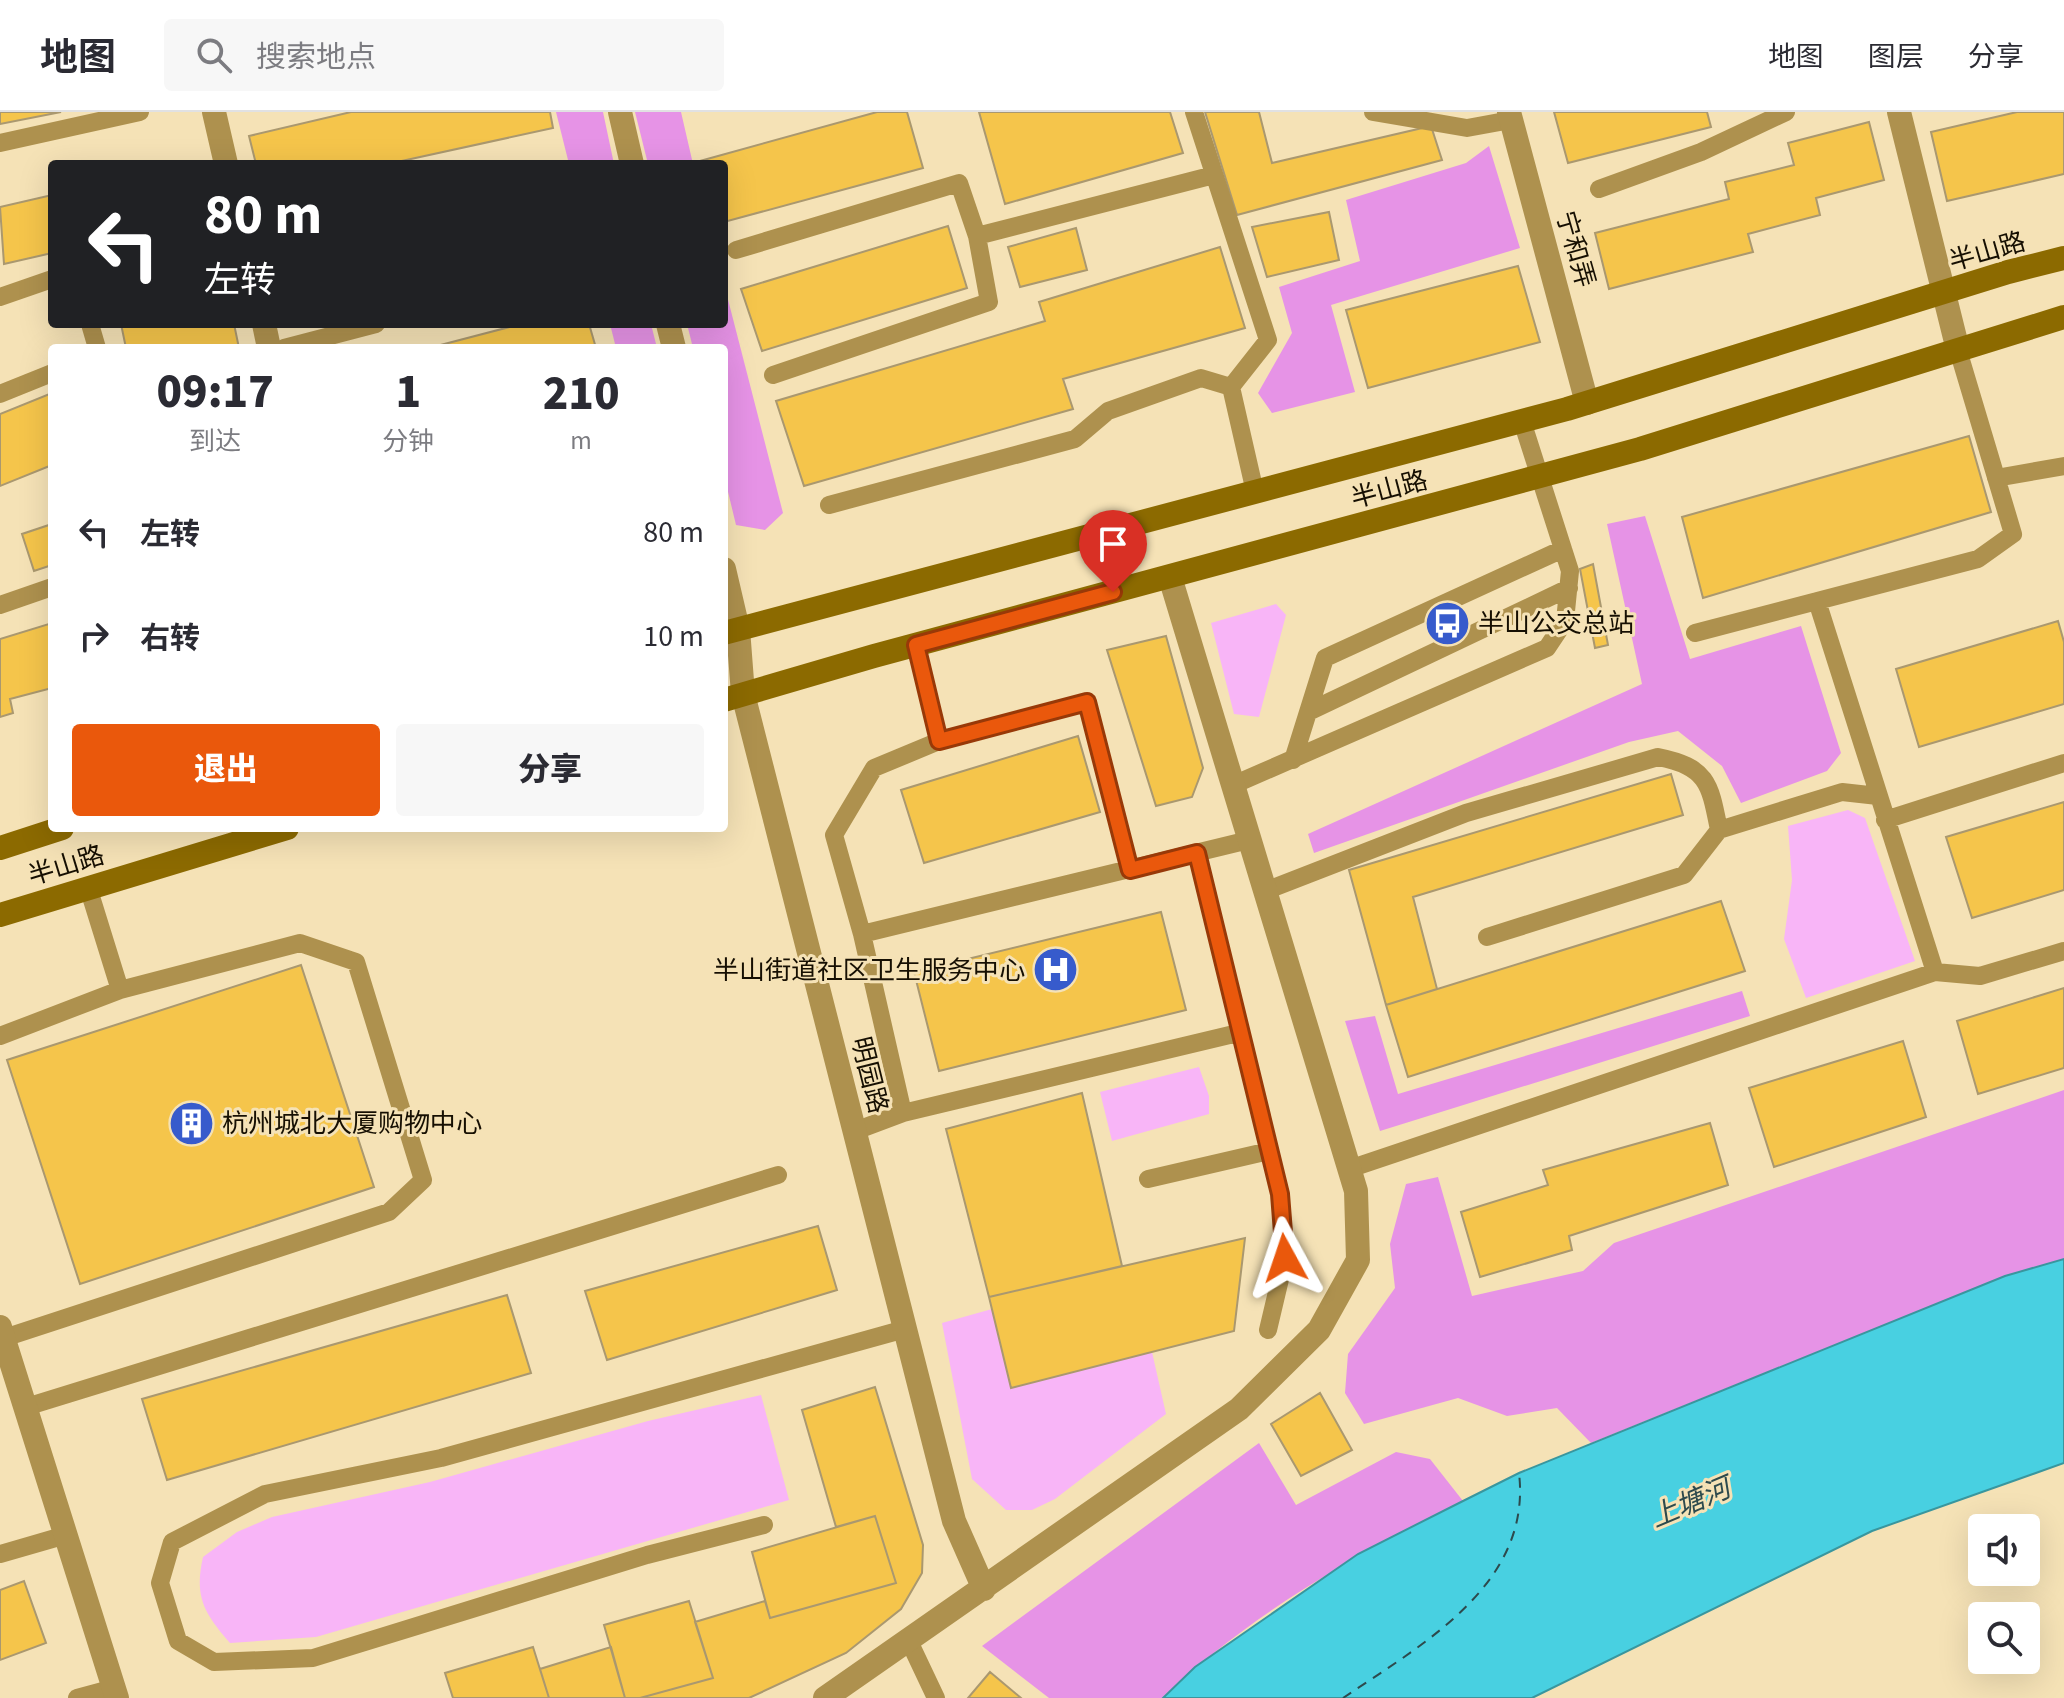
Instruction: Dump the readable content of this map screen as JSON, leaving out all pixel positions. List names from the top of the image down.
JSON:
{
  "streets": {
    "main road": ["半山路"],
    "street": ["宁和弄", "明园路"]
  },
  "crossings": [
    ["宁和弄", "半山路"],
    ["半山路", "明园路"]
  ],
  "water": ["上塘河"],
  "places": {
    "bus stop": ["半山公交总站"],
    "hospital": ["半山街道社区卫生服务中心"],
    "building": ["杭州城北大厦购物中心"]
  },
  "page": {
    "header": "地图",
    "search": "搜索地点",
    "nav": ["地图", "图层", "分享"],
    "turn": ["80 m", "左转"],
    "eta": [
      "09:17",
      "到达",
      "1",
      "分钟",
      "210",
      "m"
    ],
    "list": [
      {
        "name": "左转",
        "value": "80 m"
      },
      {
        "name": "右转",
        "value": "10 m"
      }
    ],
    "buttons": ["退出", "分享"]
  }
}
